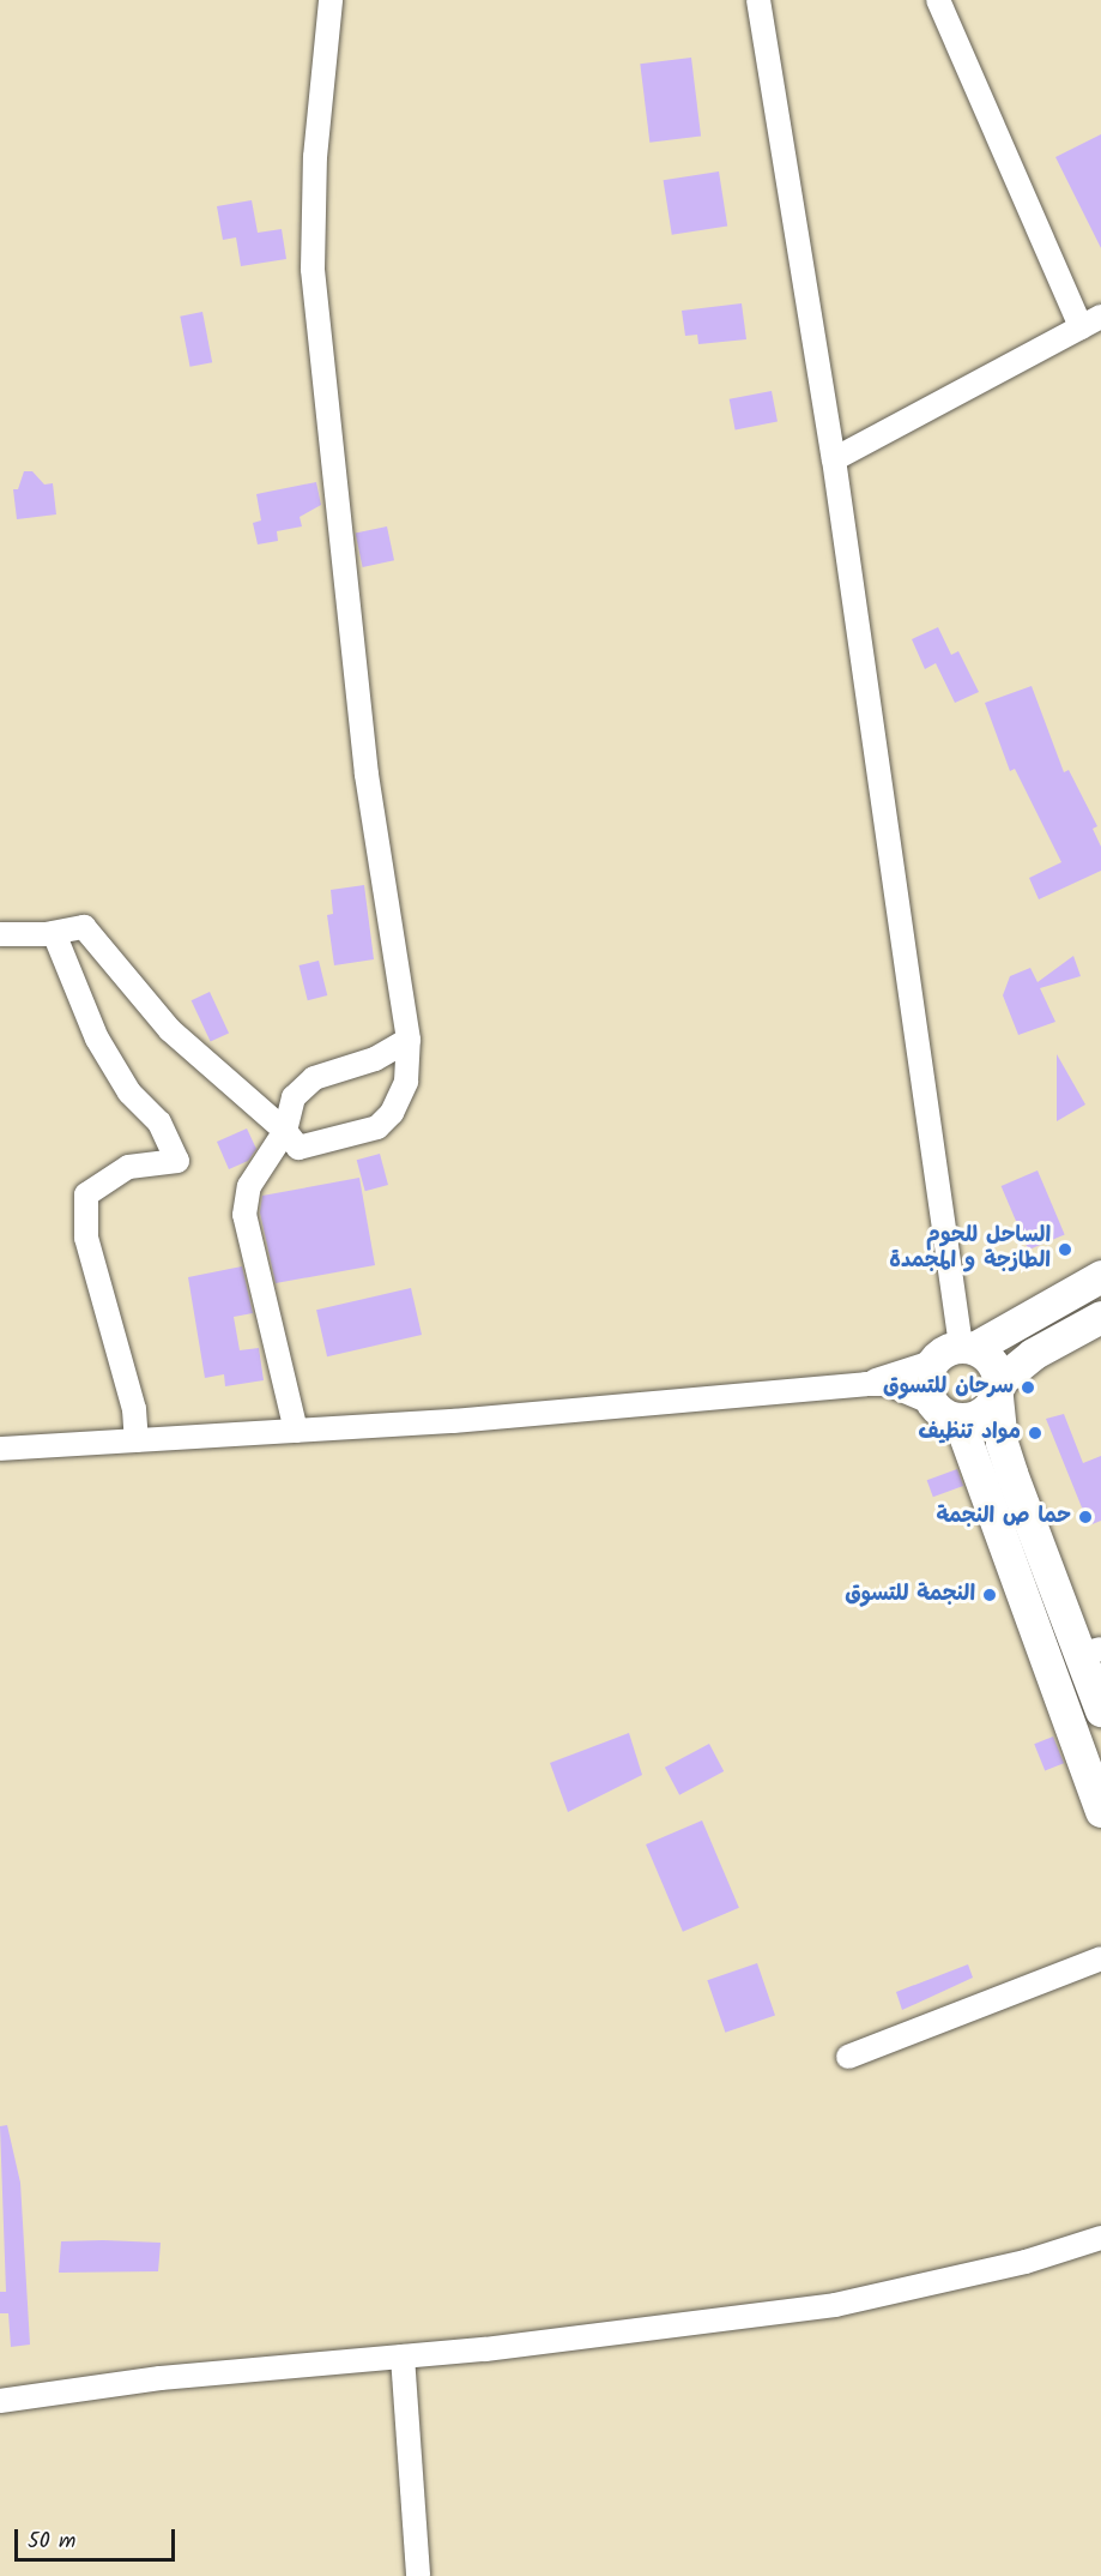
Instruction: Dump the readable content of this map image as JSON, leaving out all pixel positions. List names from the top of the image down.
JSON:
{
  "places": [
    "الساحل للحوم الطازجة و المجمدة",
    "سرحان للتسوق",
    "مواد تنظيف",
    "حما ص النجمة",
    "النجمة للتسوق"
  ],
  "scale_bar": "50 m"
}
